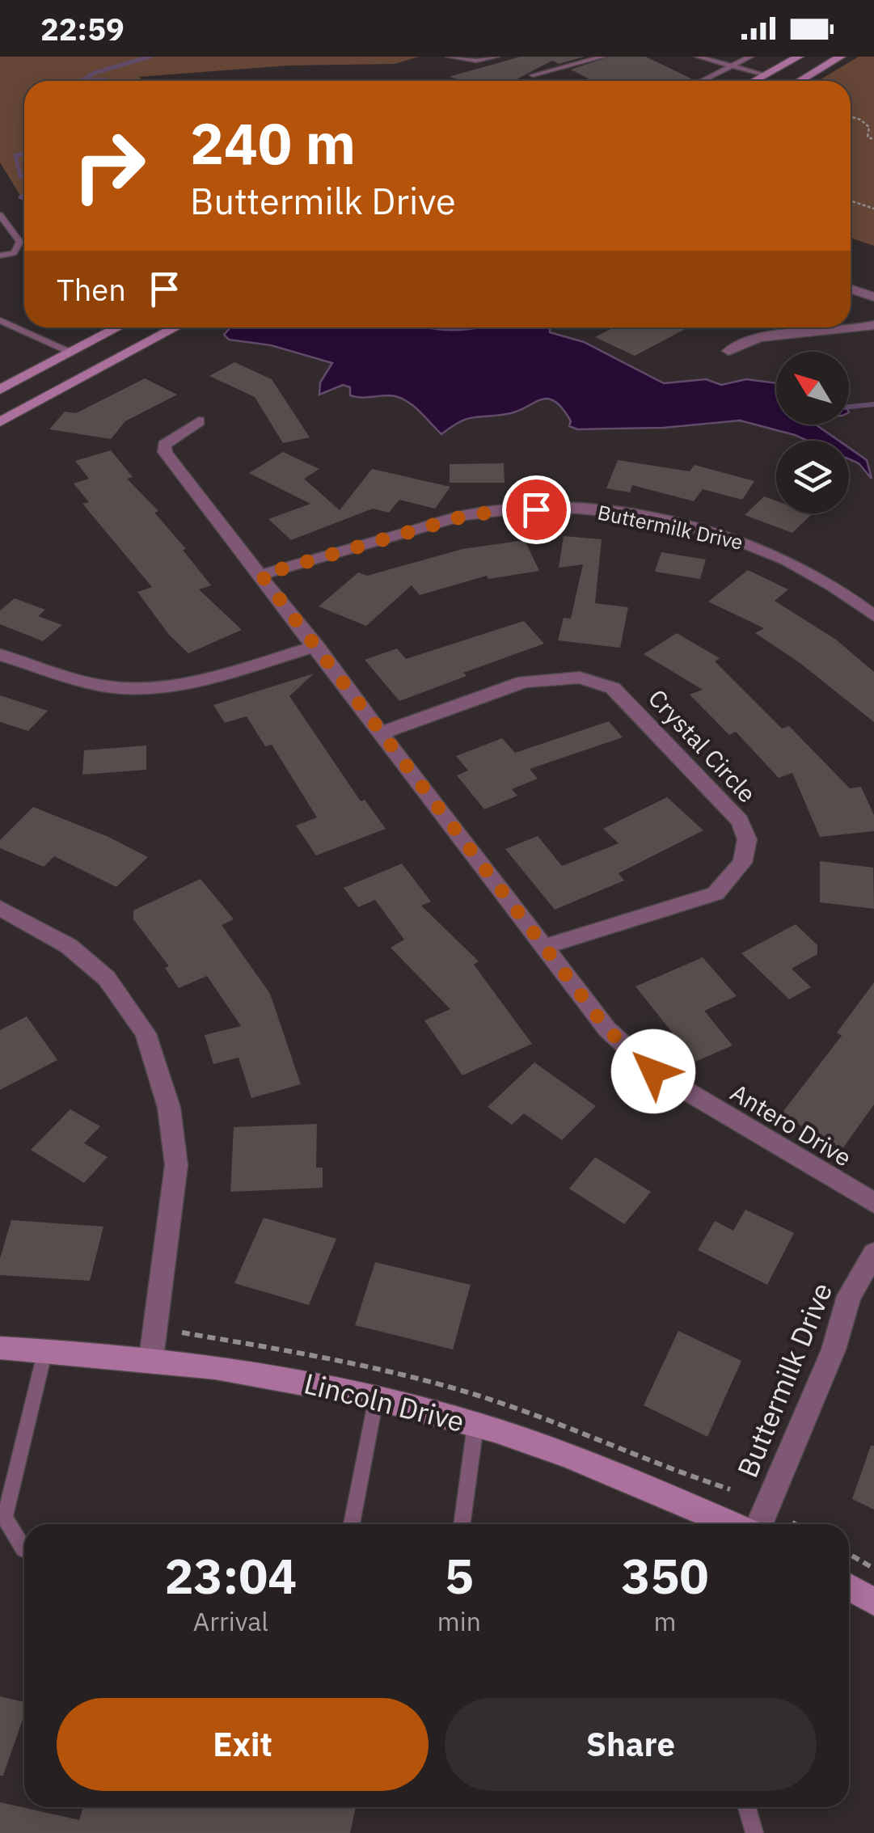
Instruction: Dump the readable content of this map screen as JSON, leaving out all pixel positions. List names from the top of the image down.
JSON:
{
  "streets": {
    "main road": ["Lincoln Drive"],
    "street": ["Buttermilk Drive", "Crystal Circle", "Antero Drive"]
  },
  "crossings": [
    ["Buttermilk Drive", "Antero Drive"],
    ["Crystal Circle", "Antero Drive"]
  ],
  "north": "top left",
  "page": {
    "status": "22:59",
    "turn": ["240 m", "Buttermilk Drive"],
    "then": "Then",
    "eta": [
      "23:04",
      "Arrival",
      "5",
      "min",
      "350",
      "m"
    ],
    "buttons": ["Exit", "Share"]
  }
}
